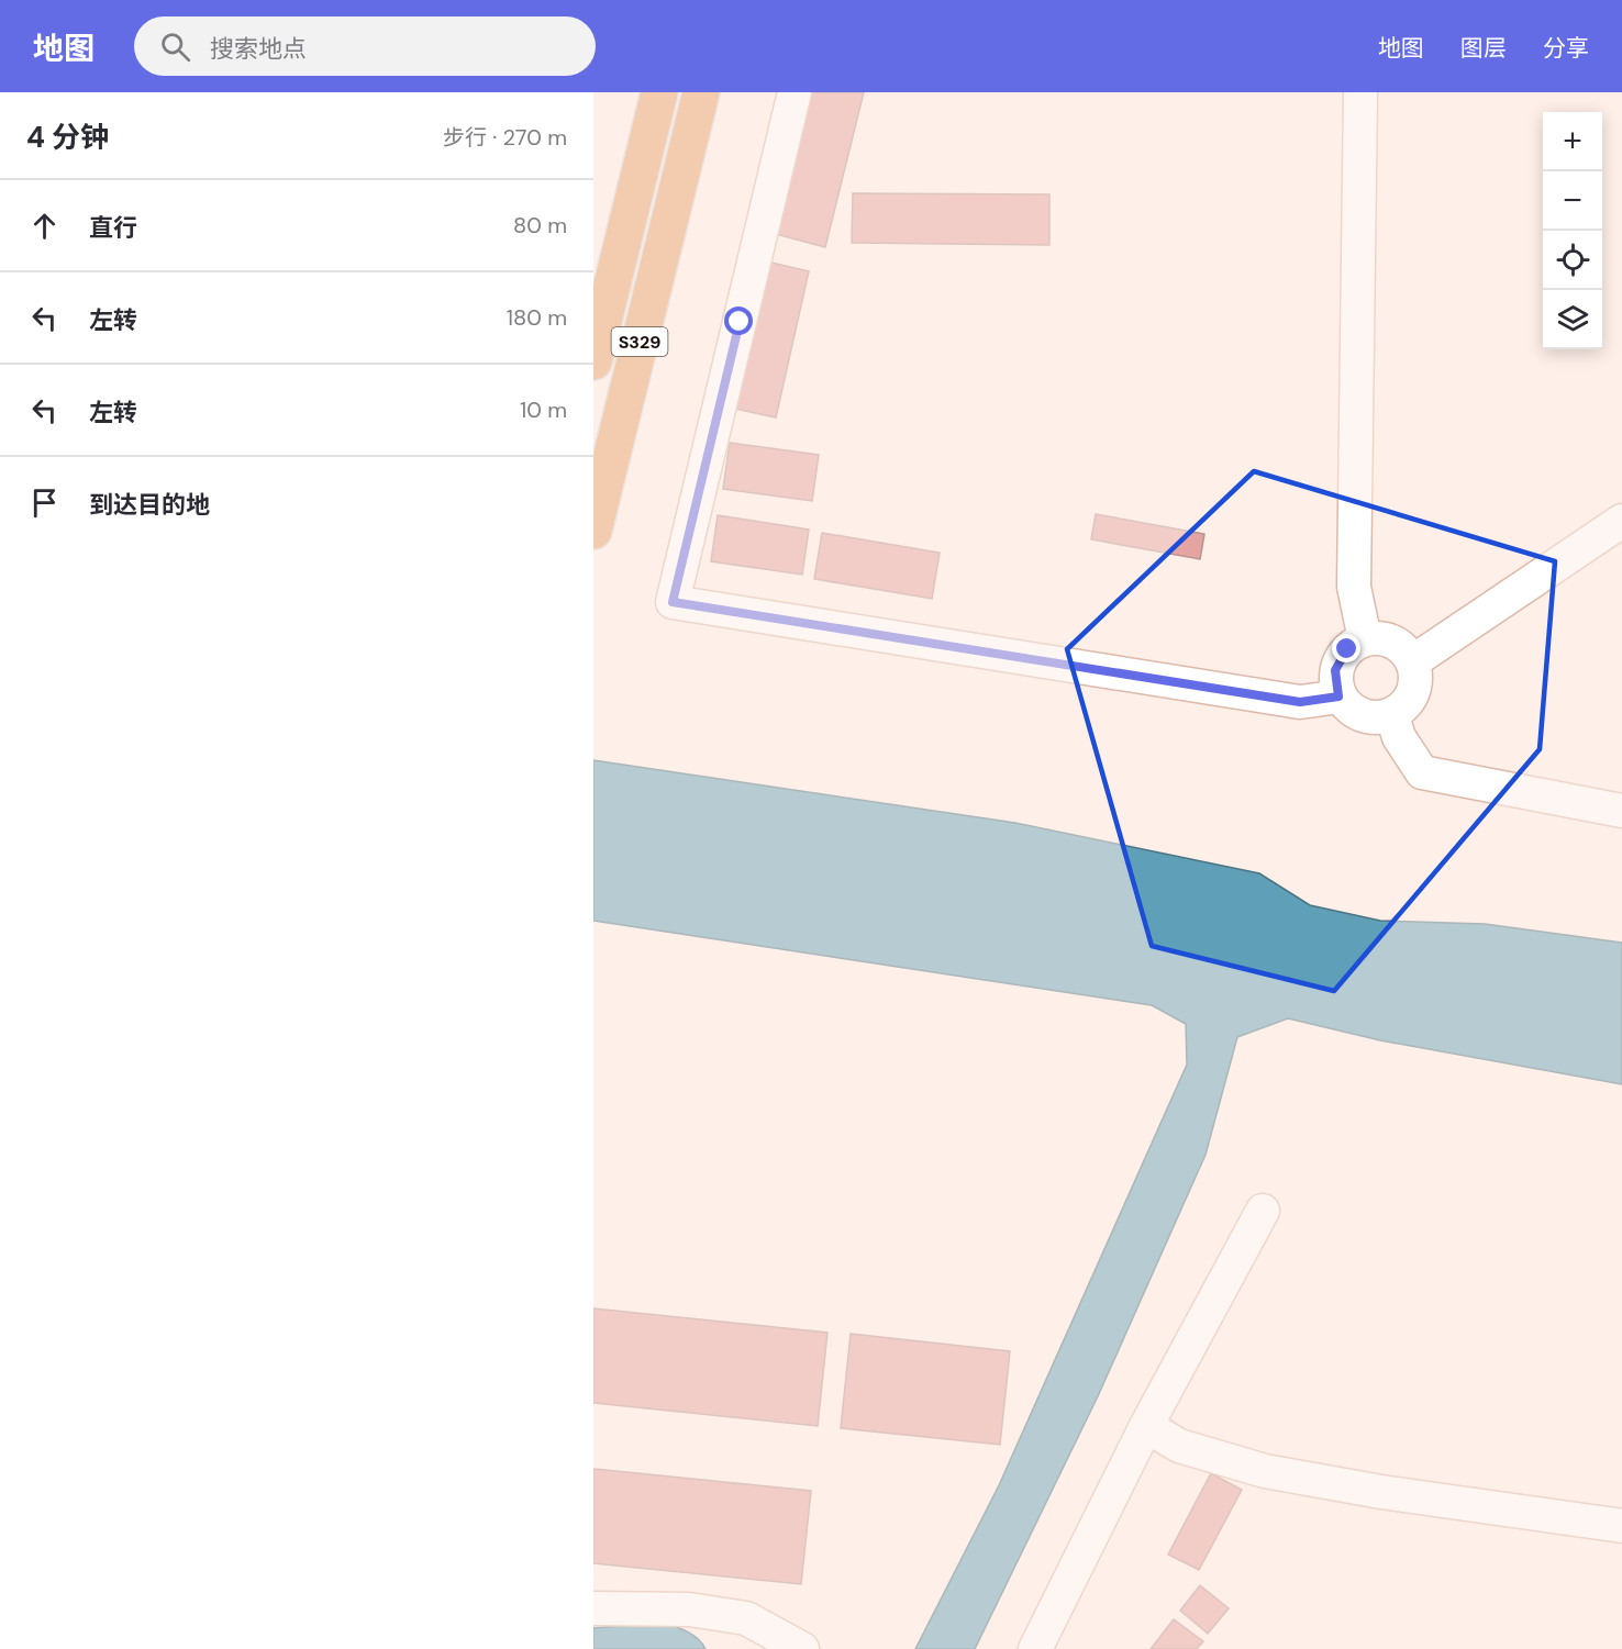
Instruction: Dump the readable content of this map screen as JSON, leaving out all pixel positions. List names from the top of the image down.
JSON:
{
  "streets": {
    "main road": ["S329"]
  },
  "page": {
    "header": "地图",
    "search": "搜索地点",
    "nav": ["地图", "图层", "分享"],
    "heading": ["4 分钟", "步行 · 270 m"],
    "map_buttons": ["+", "−"],
    "list": [
      ["直行", "80 m"],
      ["左转", "180 m"],
      ["左转", "10 m"],
      "到达目的地"
    ]
  }
}
